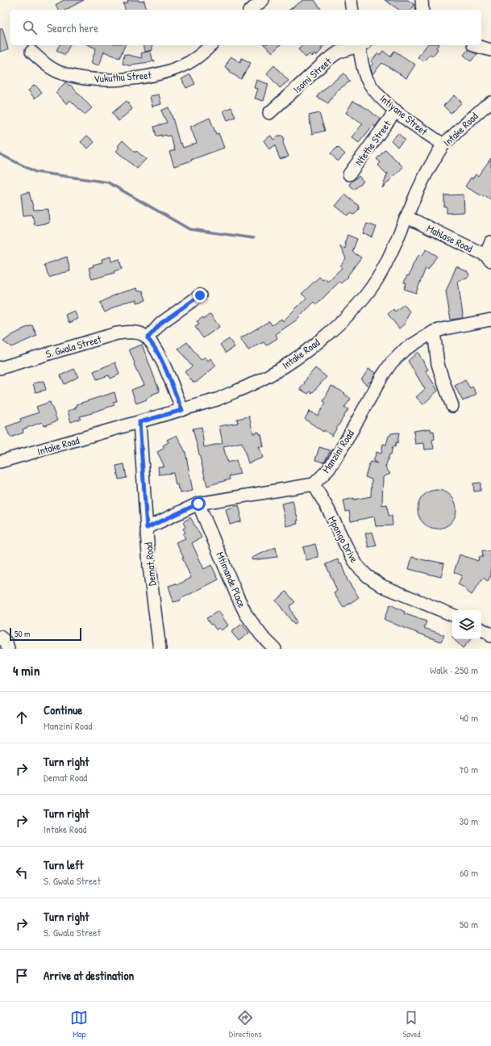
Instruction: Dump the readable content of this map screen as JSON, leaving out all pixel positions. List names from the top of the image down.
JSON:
{
  "streets": {
    "street": [
      "Isomi Street",
      "Vukuthu Street",
      "Intiyane Street",
      "Intake Road",
      "Ntethe Street",
      "Mahlase Road",
      "S. Gwala Street",
      "Manzini Road",
      "Mpongo Drive",
      "Demat Road",
      "Mtimande Place"
    ]
  },
  "crossings": [
    ["Intiyane Street", "Intake Road"],
    ["Intiyane Street", "Ntethe Street"],
    ["Intake Road", "Mahlase Road"],
    ["Intake Road", "Demat Road"],
    ["Manzini Road", "Mpongo Drive"]
  ],
  "scale_bar": "50 m",
  "page": {
    "search": "Search here",
    "scale": "50 m",
    "heading": ["4 min", "Walk · 250 m"],
    "list": [
      ["Continue", "Manzini Road", "40 m"],
      ["Turn right", "Demat Road", "70 m"],
      ["Turn right", "Intake Road", "30 m"],
      ["Turn left", "S. Gwala Street", "60 m"],
      ["Turn right", "S. Gwala Street", "50 m"],
      "Arrive at destination"
    ],
    "nav": ["Map", "Directions", "Saved"]
  }
}
